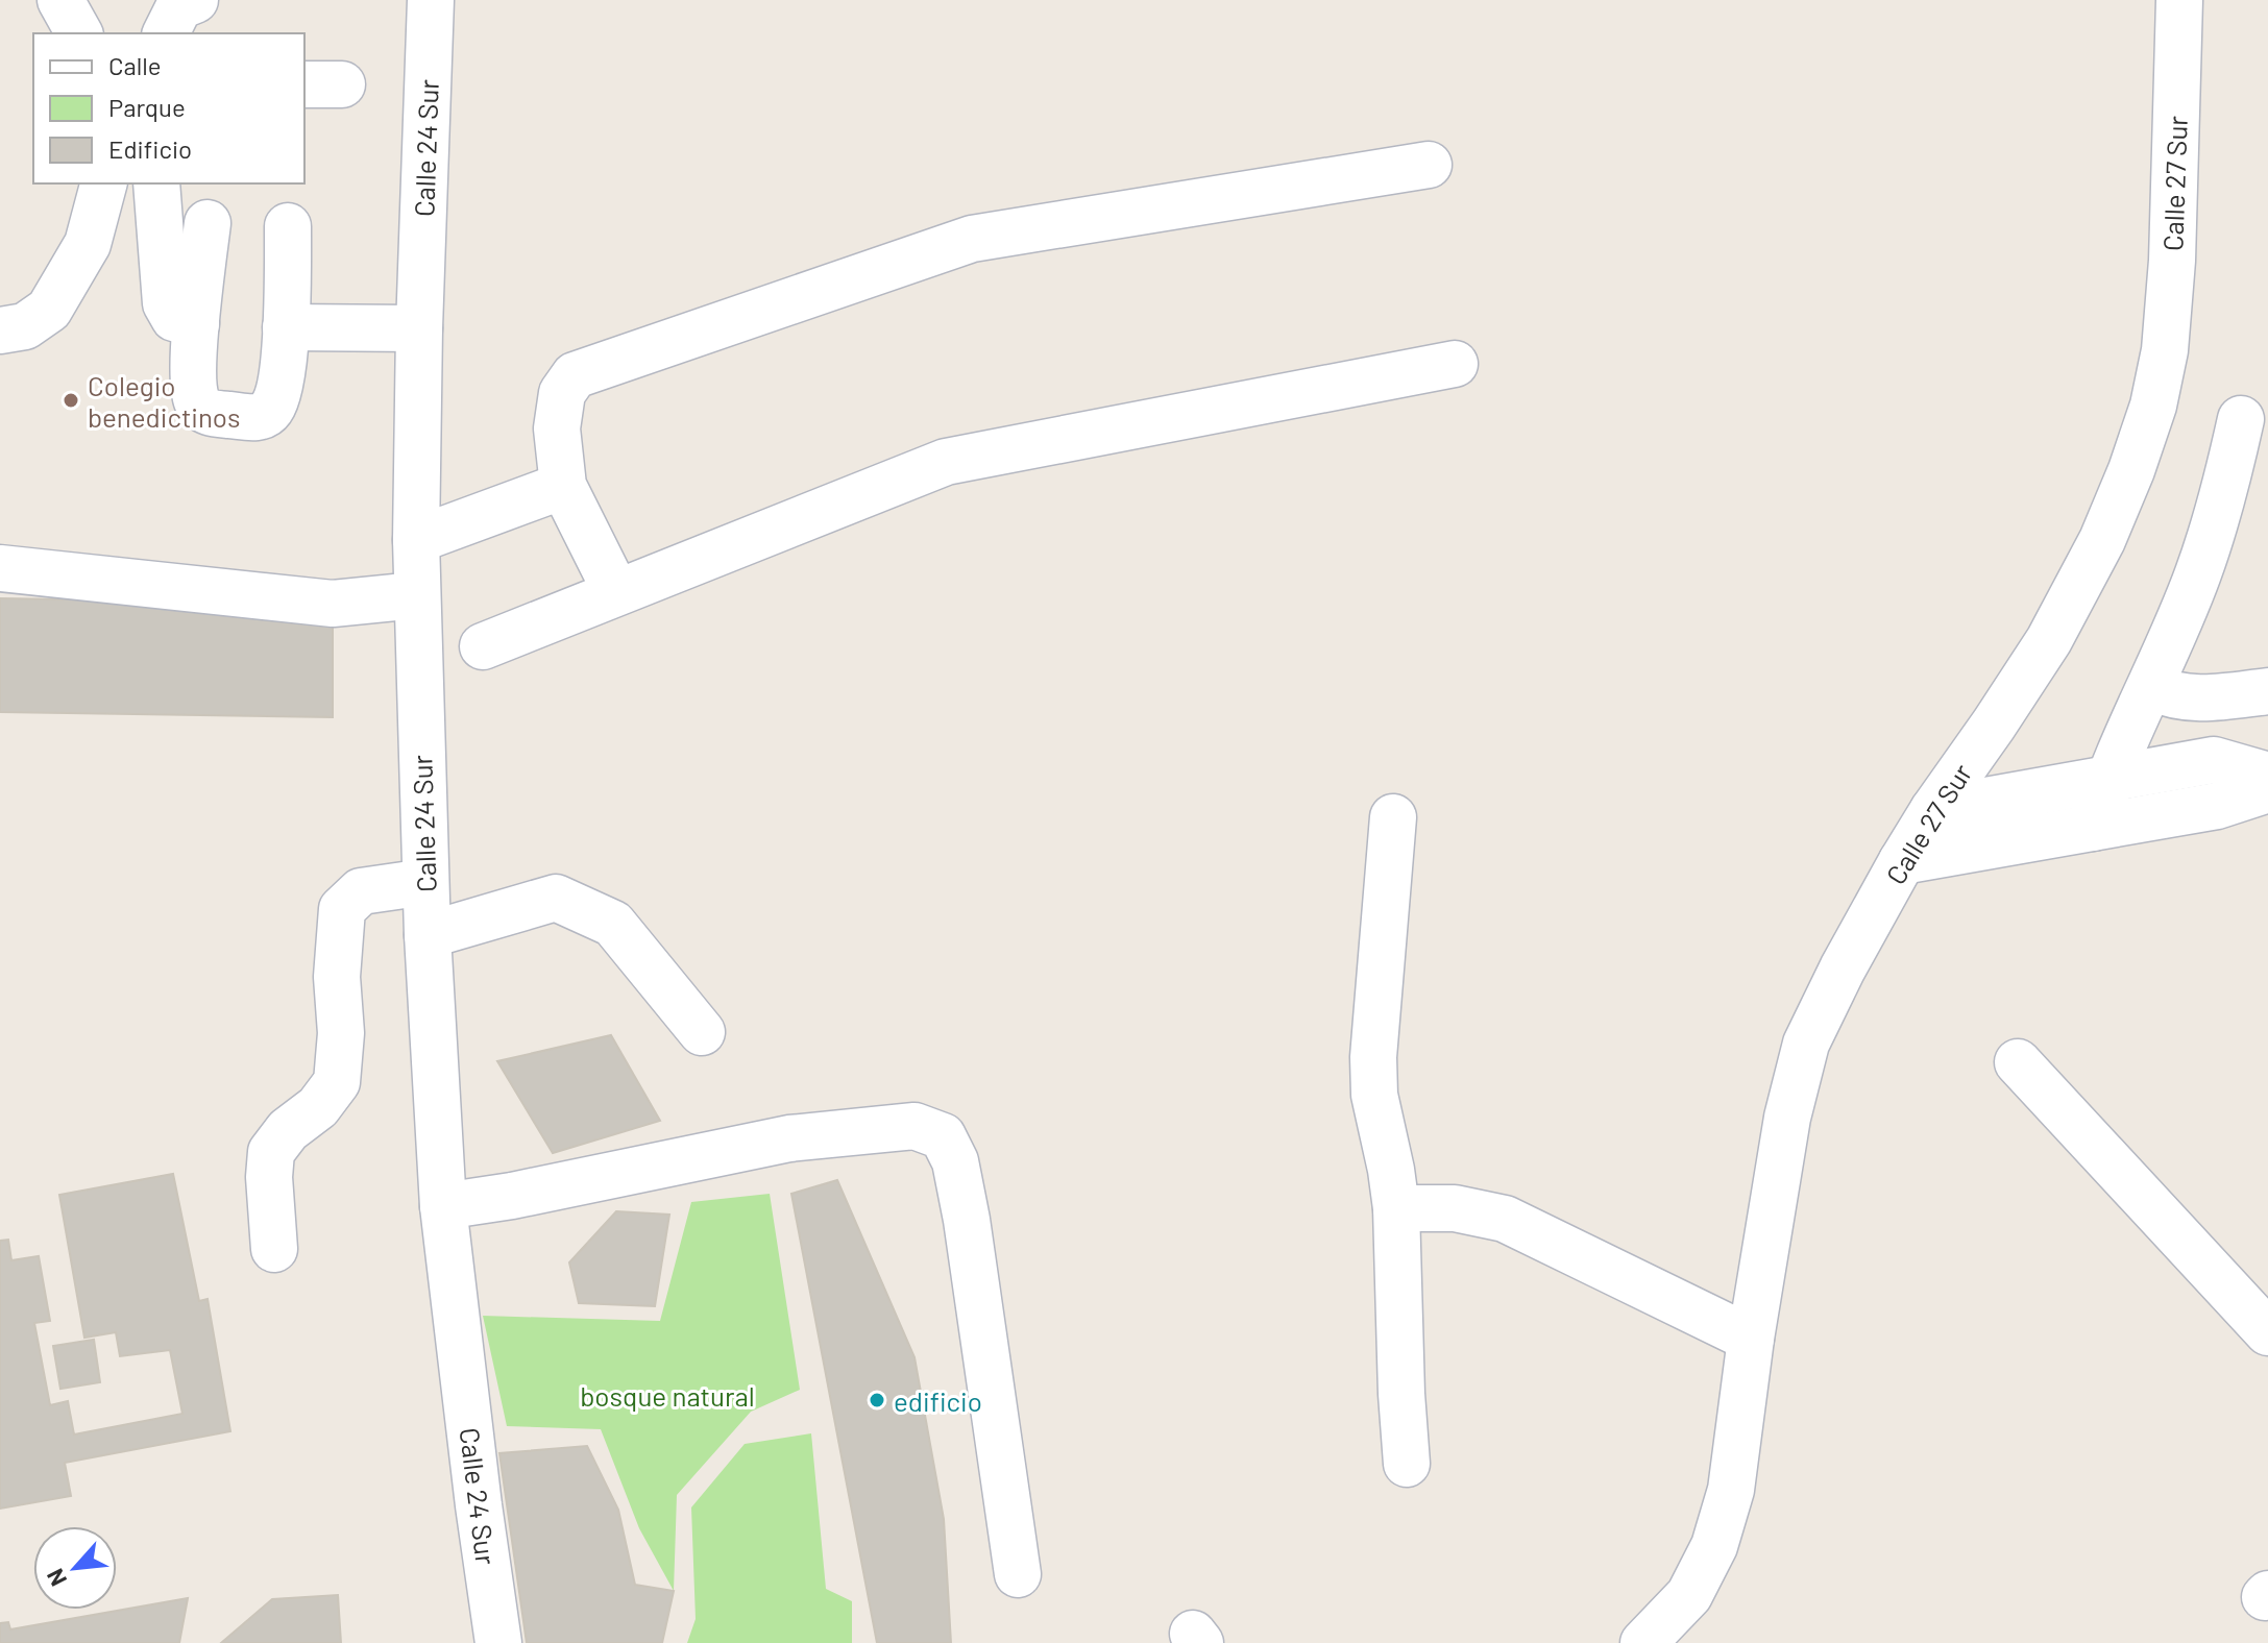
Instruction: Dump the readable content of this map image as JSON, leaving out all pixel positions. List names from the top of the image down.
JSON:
{
  "streets": {
    "street": ["Calle 24 Sur", "Calle 27 Sur"]
  },
  "parks": ["bosque natural"],
  "places": ["Colegio benedictinos", "edificio"],
  "legend": ["Calle", "Parque", "Edificio"],
  "north": "bottom left"
}
